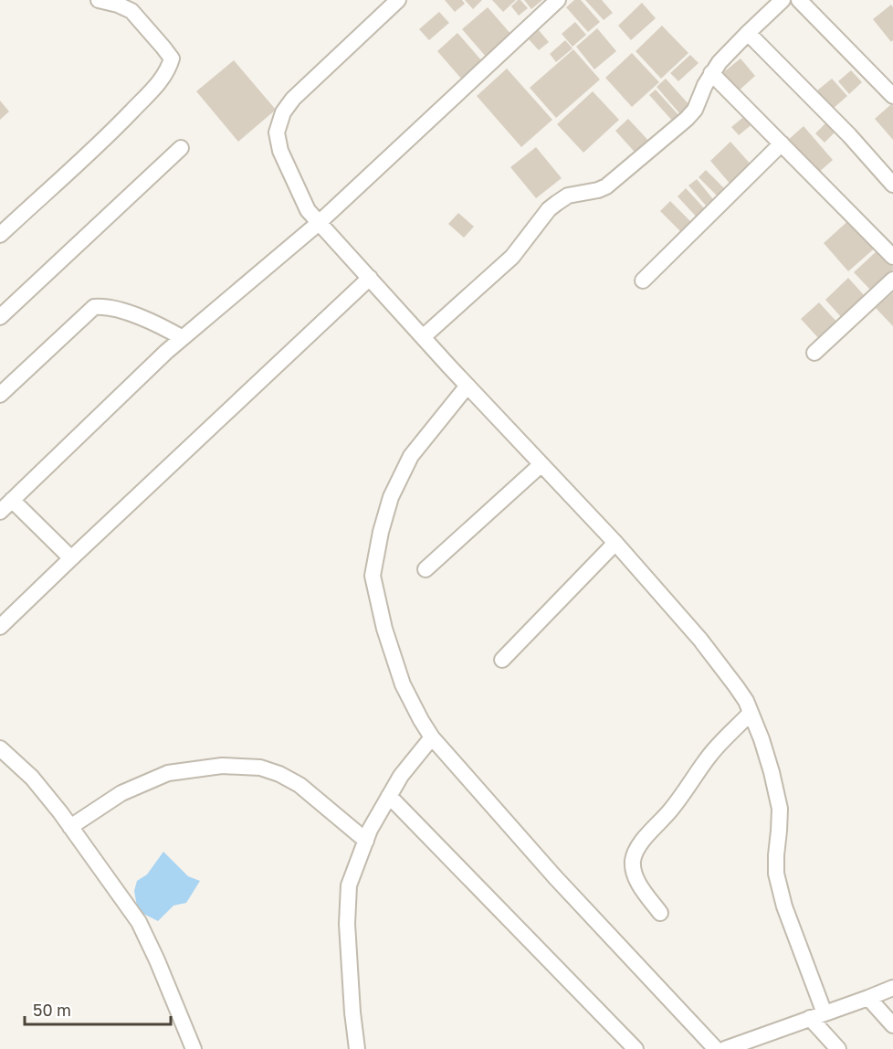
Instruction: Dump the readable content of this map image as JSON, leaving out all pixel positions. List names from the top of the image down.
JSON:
{
  "scale_bar": "50 m"
}
